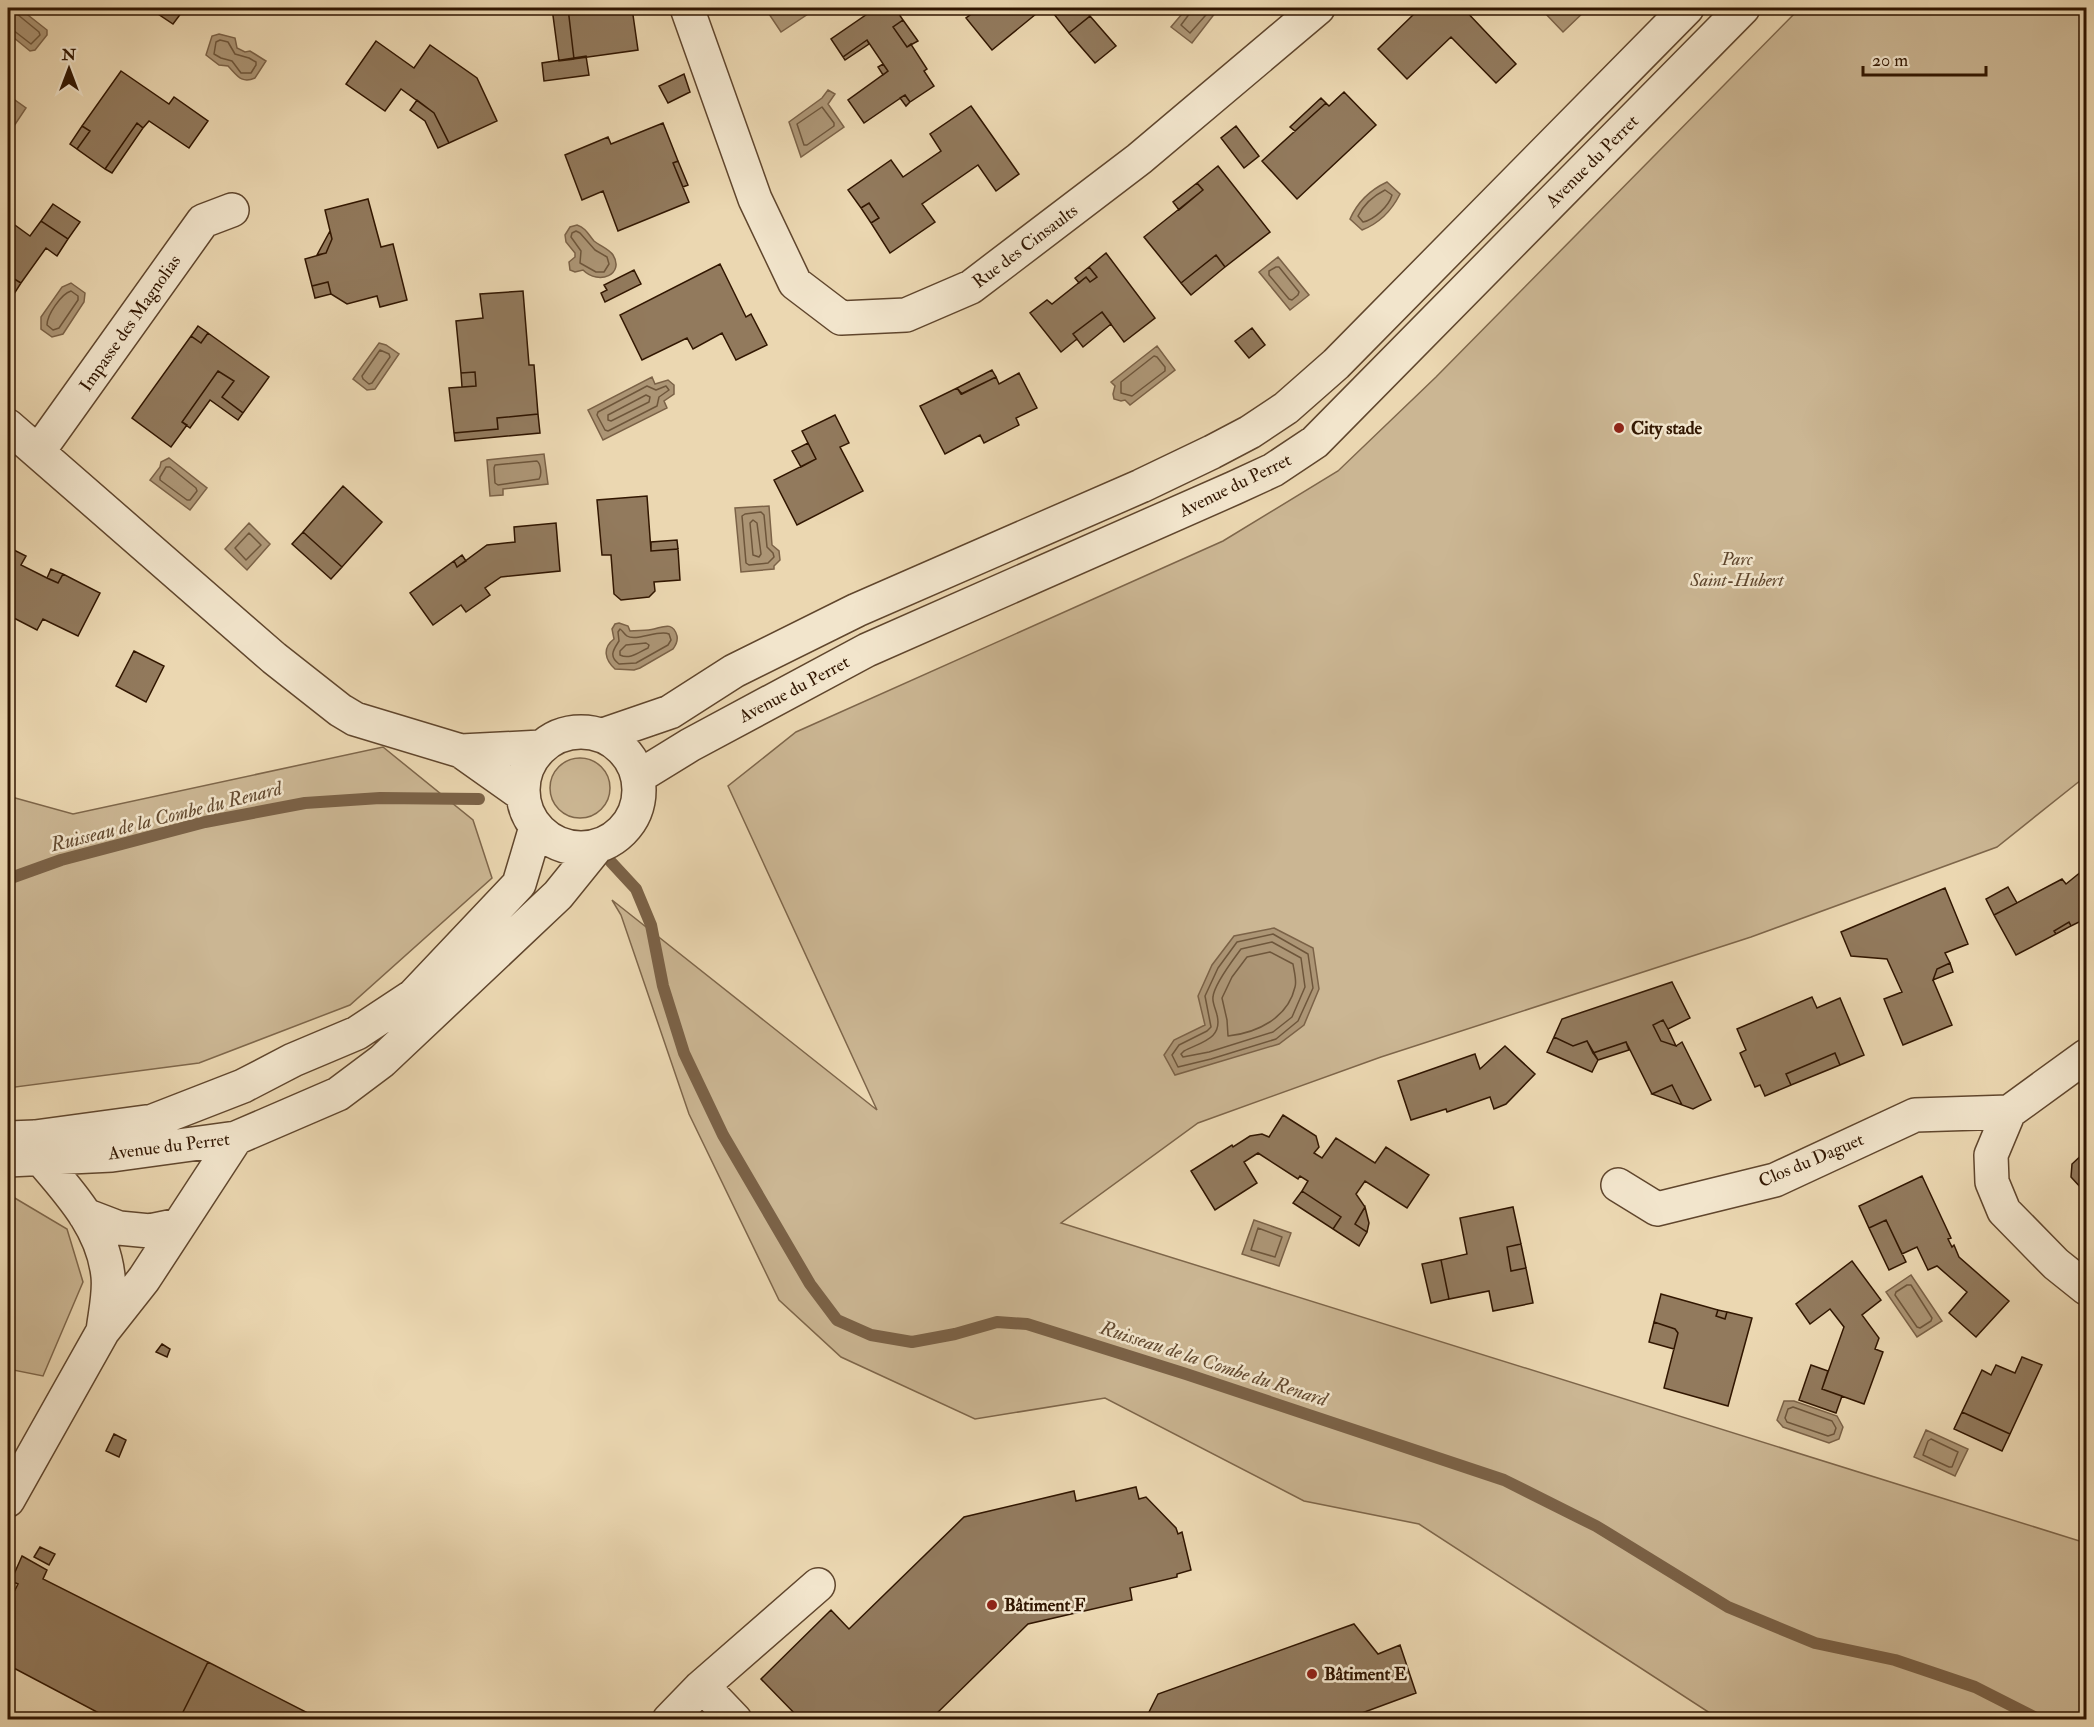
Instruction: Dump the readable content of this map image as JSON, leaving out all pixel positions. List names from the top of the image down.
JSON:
{
  "streets": {
    "street": [
      "Avenue du Perret",
      "Rue des Cinsaults",
      "Impasse des Magnolias",
      "Clos du Daguet"
    ]
  },
  "water": ["Ruisseau de la Combe du Renard"],
  "parks": ["Parc Saint-Hubert"],
  "places": ["City stade", "Bâtiment F", "Bâtiment E"],
  "scale_bar": "20 m",
  "north": "top"
}
